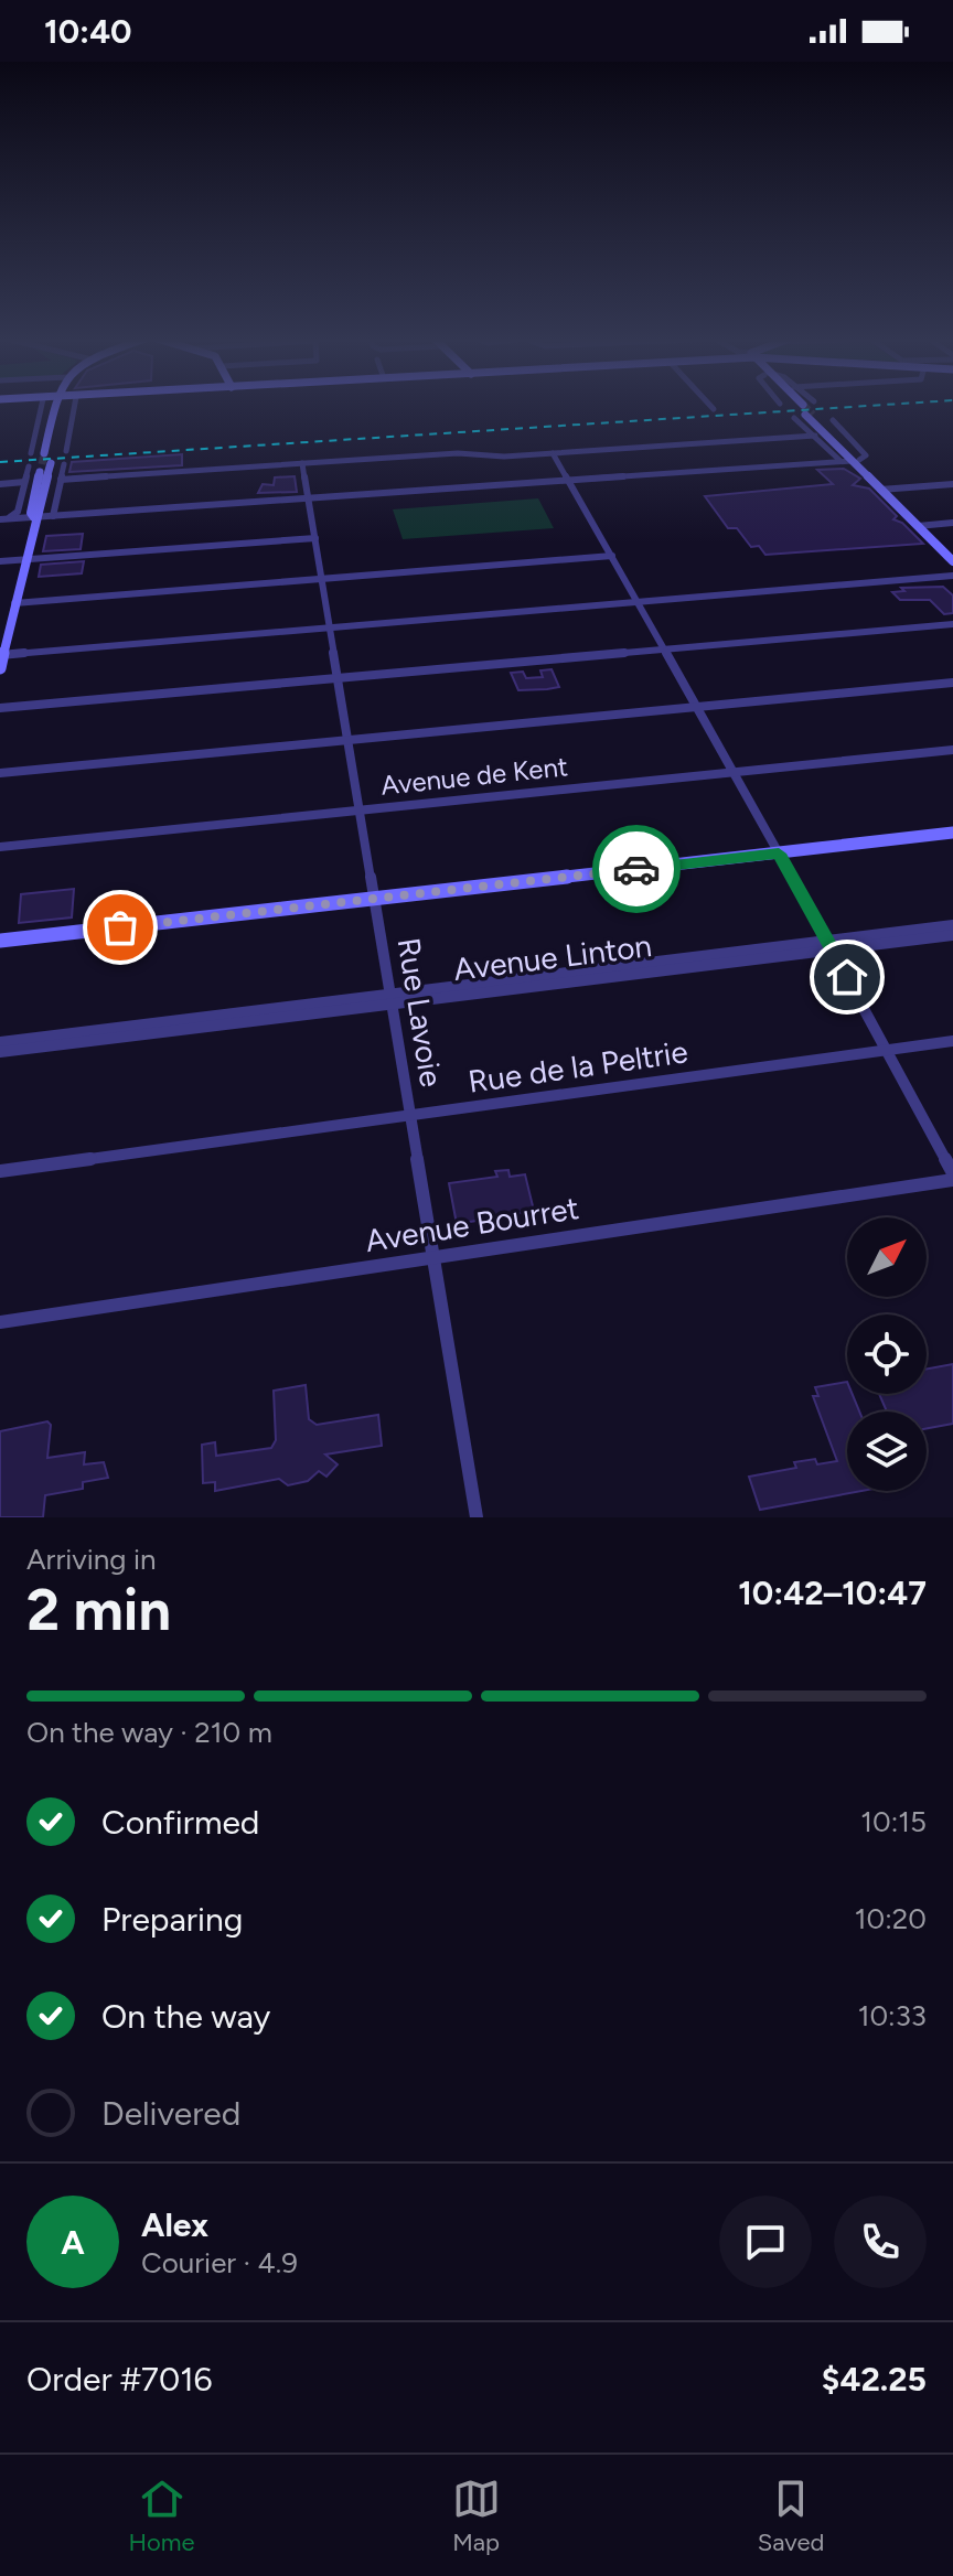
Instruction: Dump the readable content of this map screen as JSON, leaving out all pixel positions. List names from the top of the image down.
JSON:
{
  "streets": {
    "street": [
      "Avenue de Kent",
      "Avenue Linton",
      "Rue Lavoie",
      "Rue de la Peltrie",
      "Avenue Bourret"
    ]
  },
  "crossings": [
    ["Avenue de Kent", "Rue Lavoie"],
    ["Avenue Linton", "Rue Lavoie"],
    ["Rue Lavoie", "Rue de la Peltrie"],
    ["Rue Lavoie", "Avenue Bourret"]
  ],
  "north": "top right",
  "page": {
    "status": "10:40",
    "heading": ["2 min", "Arriving in", "10:42–10:47"],
    "panel": [
      "Alex",
      "Courier · 4.9",
      "Order #7016",
      "$42.25"
    ],
    "bar": "On the way · 210 m",
    "list": [
      ["Confirmed", "10:15"],
      ["Preparing", "10:20"],
      ["On the way", "10:33"],
      "Delivered"
    ],
    "round": "A",
    "tabs": ["Home", "Map", "Saved"]
  }
}
